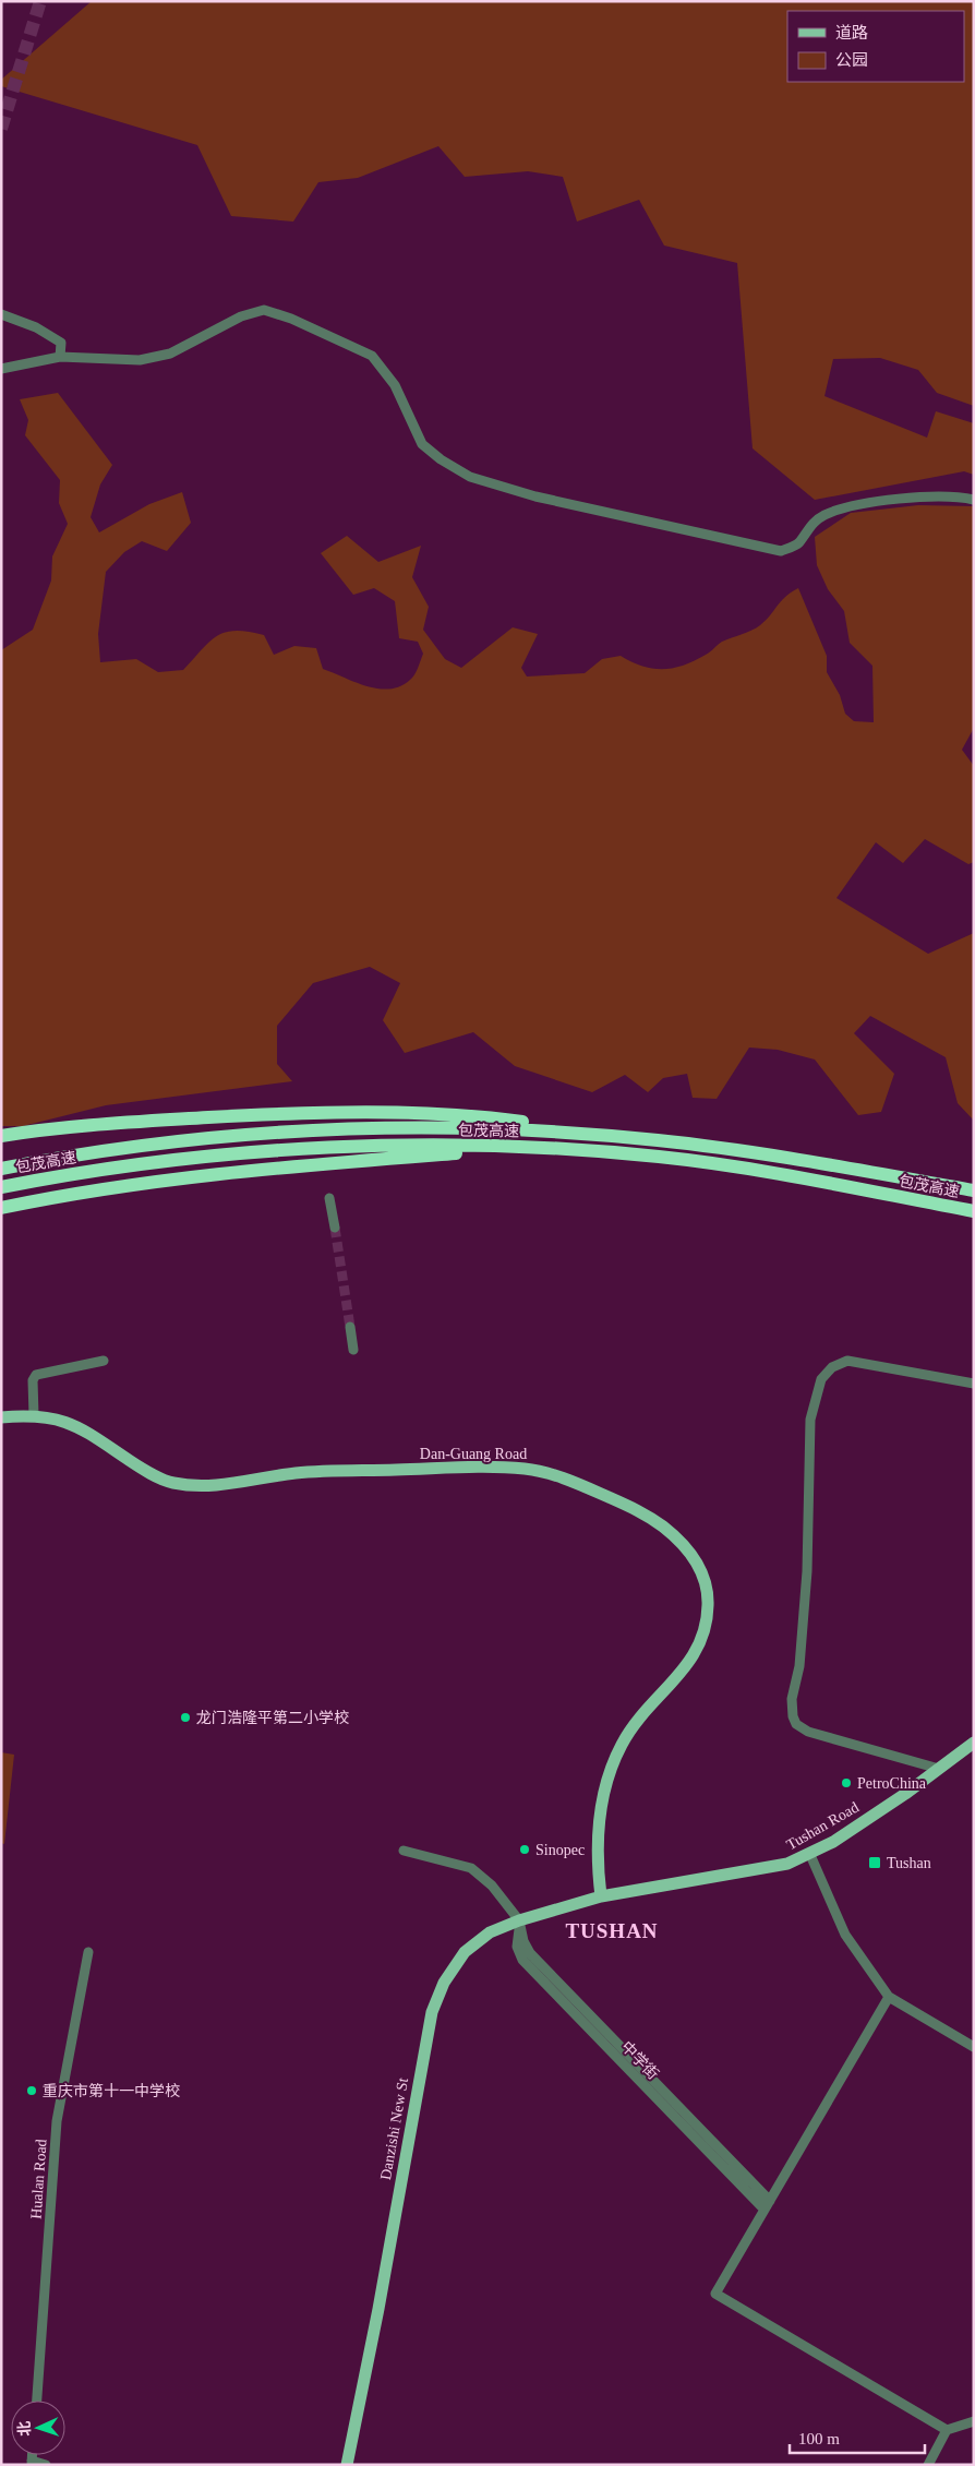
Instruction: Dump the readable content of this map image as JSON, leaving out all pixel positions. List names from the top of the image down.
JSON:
{
  "streets": {
    "highway": ["包茂高速"],
    "main road": ["Dan-Guang Road", "Tushan Road", "Danzishi New St"],
    "street": ["中学街", "Hualan Road"]
  },
  "crossings": [
    ["Dan-Guang Road", "Tushan Road"],
    ["Dan-Guang Road", "Danzishi New St"],
    ["Tushan Road", "Danzishi New St"],
    ["中学街", "Danzishi New St"]
  ],
  "districts": ["TUSHAN"],
  "places": {
    "other": [
      "龙门浩隆平第二小学校",
      "PetroChina",
      "Sinopec",
      "重庆市第十一中学校"
    ],
    "transit": ["Tushan"]
  },
  "legend": ["道路", "公园"],
  "scale_bar": "100 m",
  "north": "left"
}
